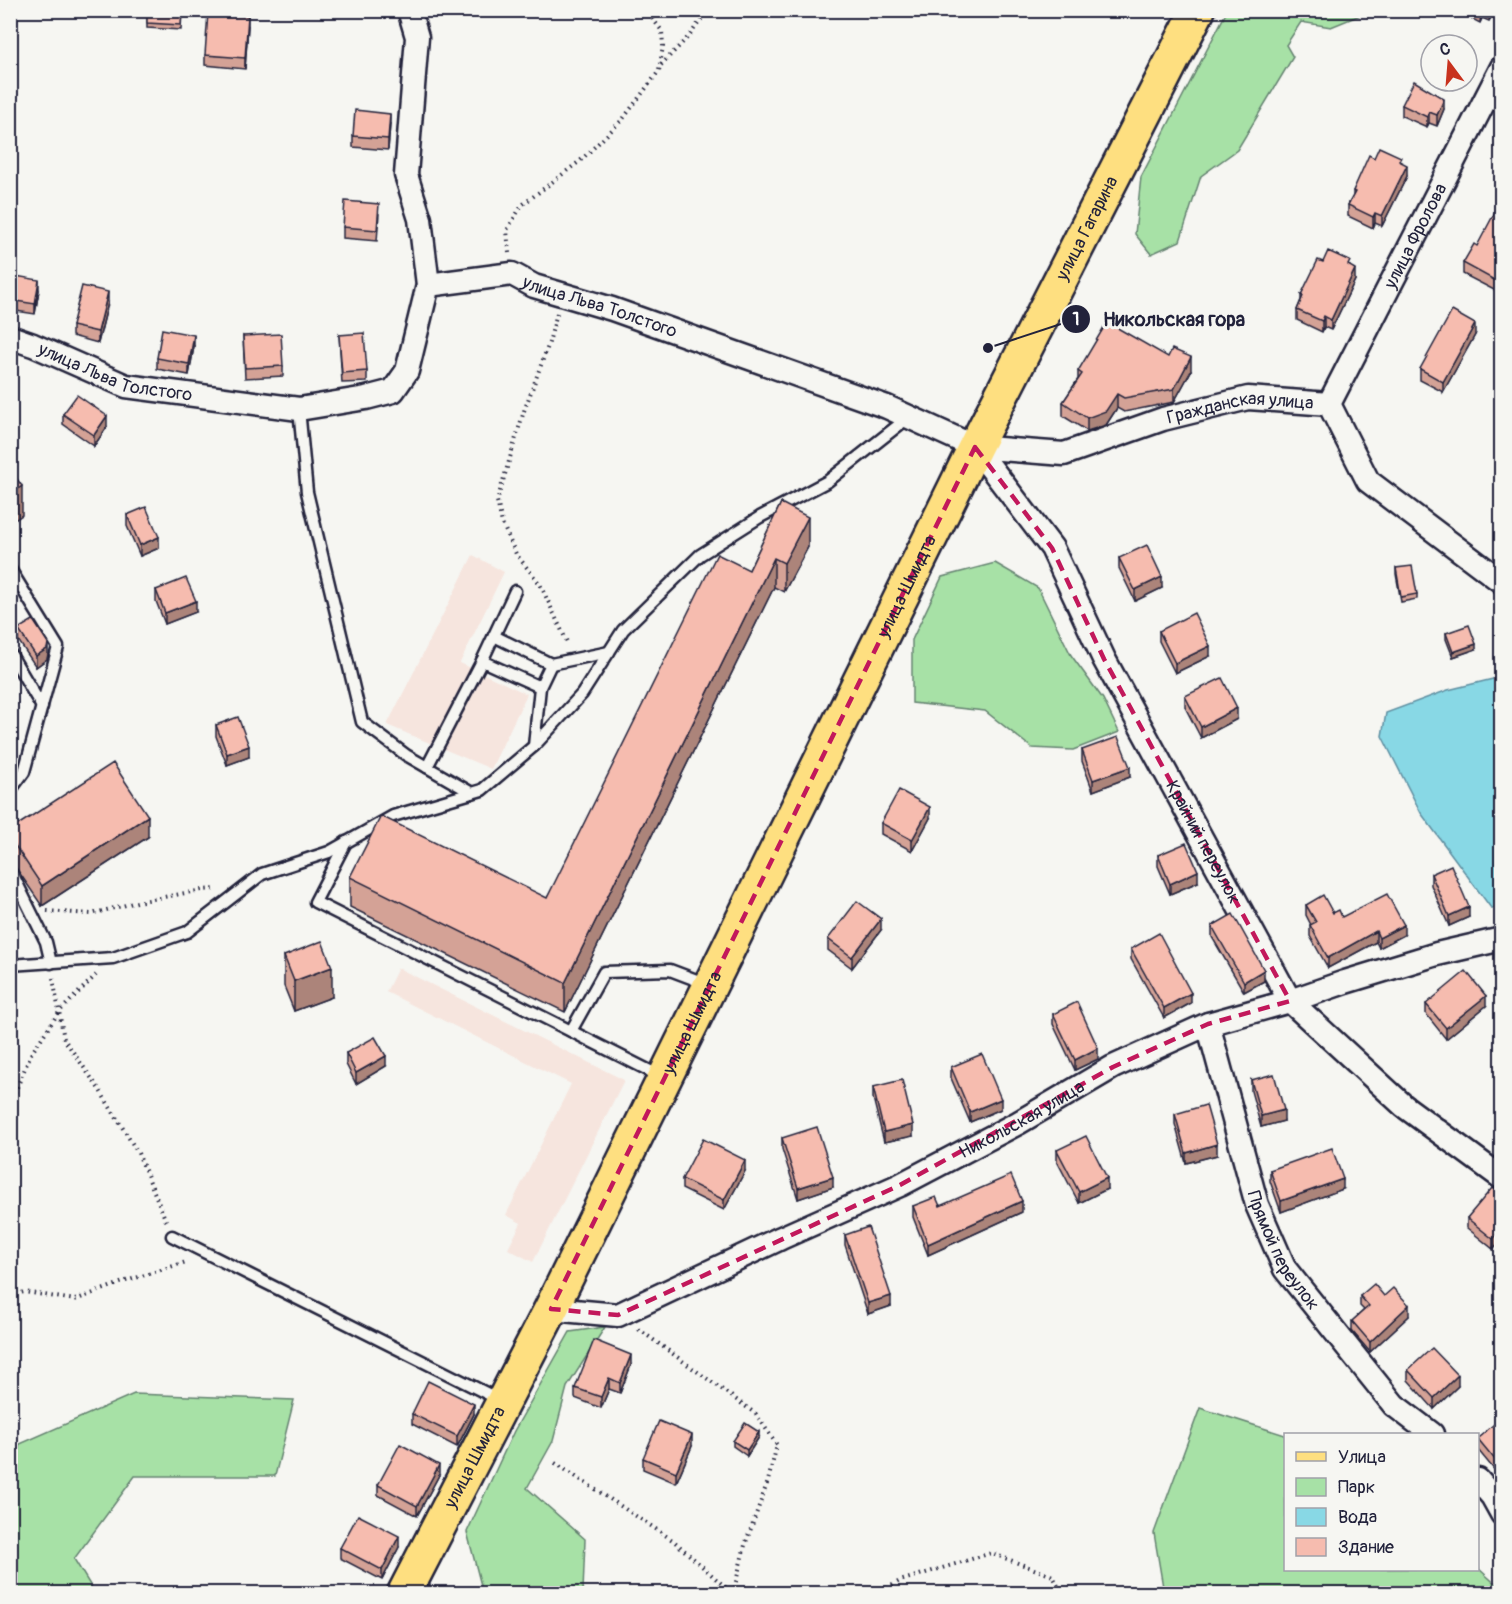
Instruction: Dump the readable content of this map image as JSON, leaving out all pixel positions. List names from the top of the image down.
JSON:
{
  "streets": {
    "main road": ["улица Гагарина", "улица Шмидта"],
    "street": [
      "улица Фролова",
      "улица Льва Толстого",
      "Гражданская улица",
      "Крайний переулок",
      "Никольская улица",
      "Прямой переулок"
    ]
  },
  "crossings": [
    ["улица Гагарина", "улица Льва Толстого"],
    ["улица Гагарина", "Гражданская улица"],
    ["улица Гагарина", "улица Шмидта"],
    ["улица Гагарина", "Крайний переулок"],
    ["улица Фролова", "Гражданская улица"],
    ["улица Льва Толстого", "Гражданская улица"],
    ["улица Льва Толстого", "улица Шмидта"],
    ["улица Льва Толстого", "Крайний переулок"],
    ["Гражданская улица", "улица Шмидта"],
    ["Гражданская улица", "Крайний переулок"],
    ["улица Шмидта", "Крайний переулок"],
    ["Крайний переулок", "Никольская улица"],
    ["Никольская улица", "Прямой переулок"]
  ],
  "places": ["Никольская гора"],
  "legend": [
    "Улица",
    "Парк",
    "Вода",
    "Здание"
  ],
  "north": "top"
}
